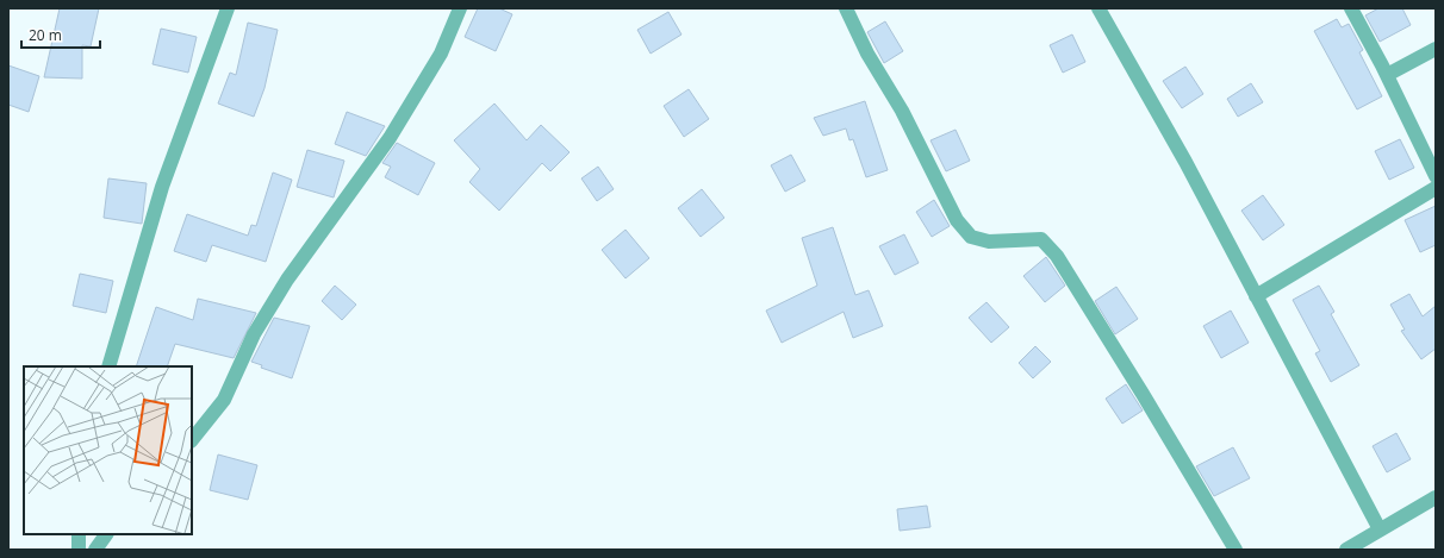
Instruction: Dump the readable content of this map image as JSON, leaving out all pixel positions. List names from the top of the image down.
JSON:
{
  "scale_bar": "20 m"
}
